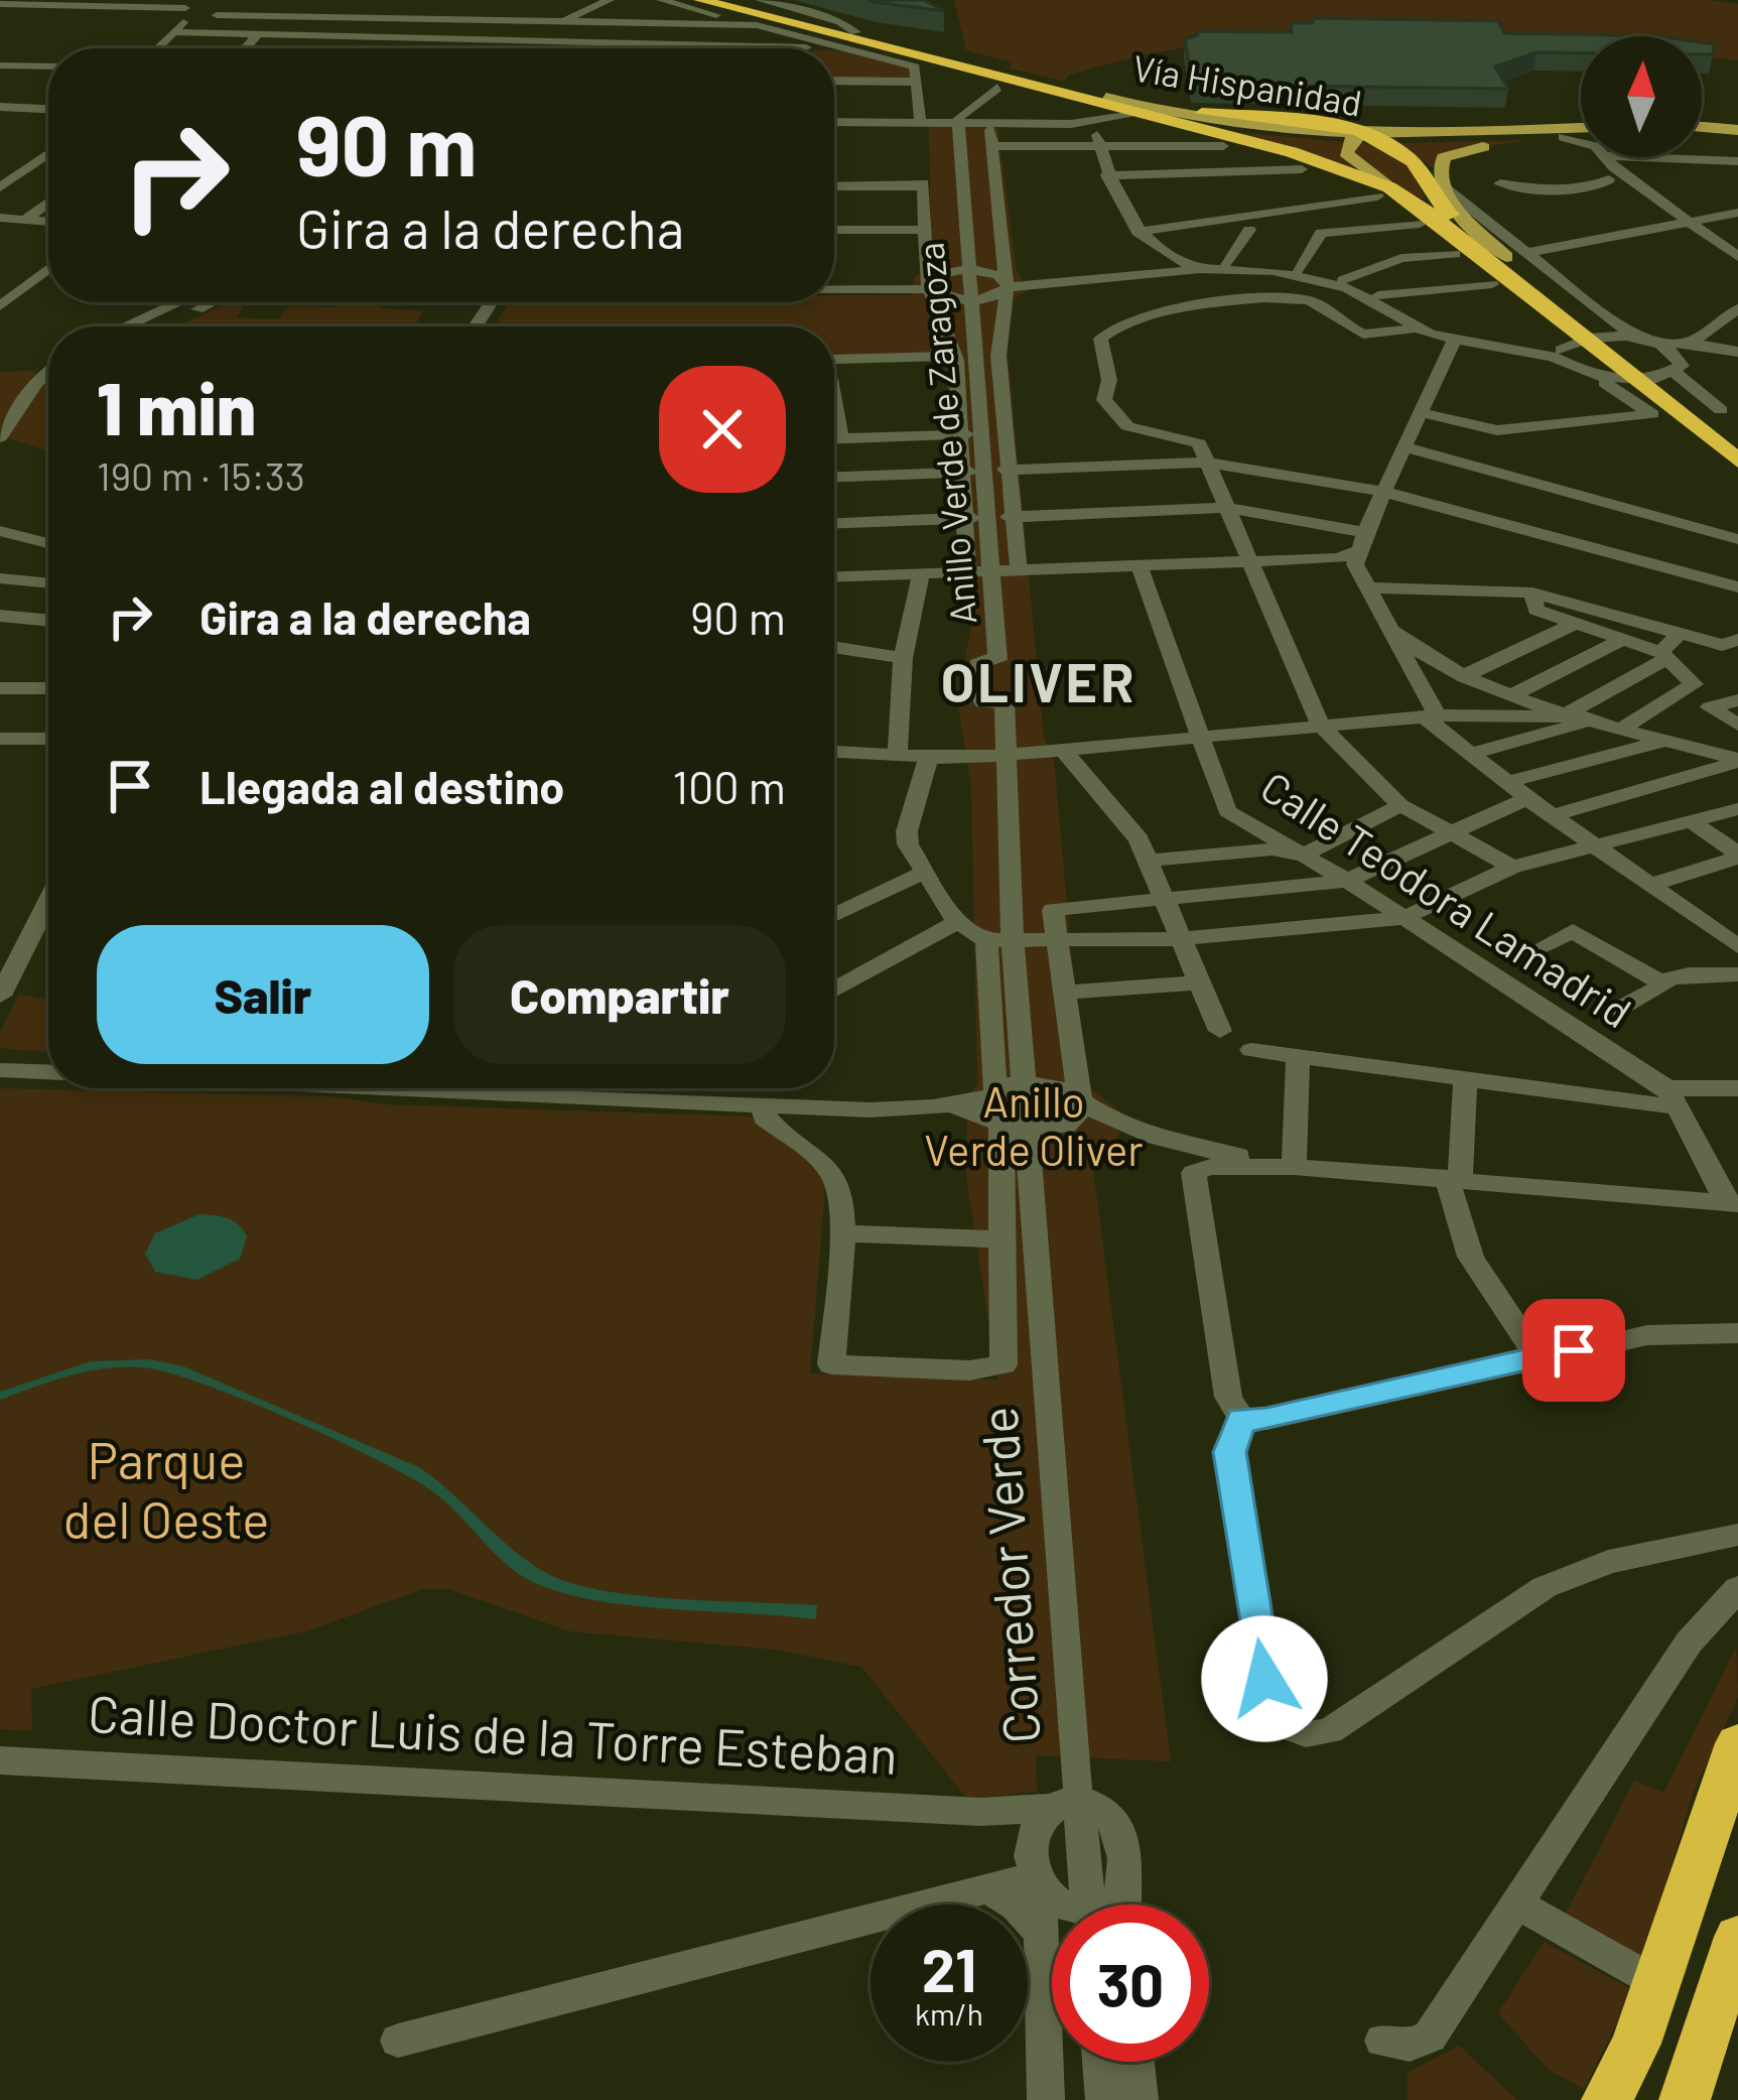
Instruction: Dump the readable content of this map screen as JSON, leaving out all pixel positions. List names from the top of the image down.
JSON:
{
  "streets": {
    "highway": ["Vía Hispanidad"],
    "street": [
      "Anillo Verde de Zaragoza",
      "Calle Teodora Lamadrid",
      "Corredor Verde",
      "Calle Doctor Luis de la Torre Esteban"
    ]
  },
  "crossings": [
    ["Corredor Verde", "Calle Doctor Luis de la Torre Esteban"]
  ],
  "districts": ["OLIVER"],
  "parks": ["Anillo Verde Oliver", "Parque del Oeste"],
  "north": "top",
  "page": {
    "turn": ["90 m", "Gira a la derecha"],
    "heading": ["1 min", "190 m · 15:33"],
    "list": [
      {
        "name": "Gira a la derecha",
        "value": "90 m"
      },
      {
        "name": "Llegada al destino",
        "value": "100 m"
      }
    ],
    "buttons": ["Salir", "Compartir"],
    "speed": "21 km/h",
    "limit": "30"
  }
}
